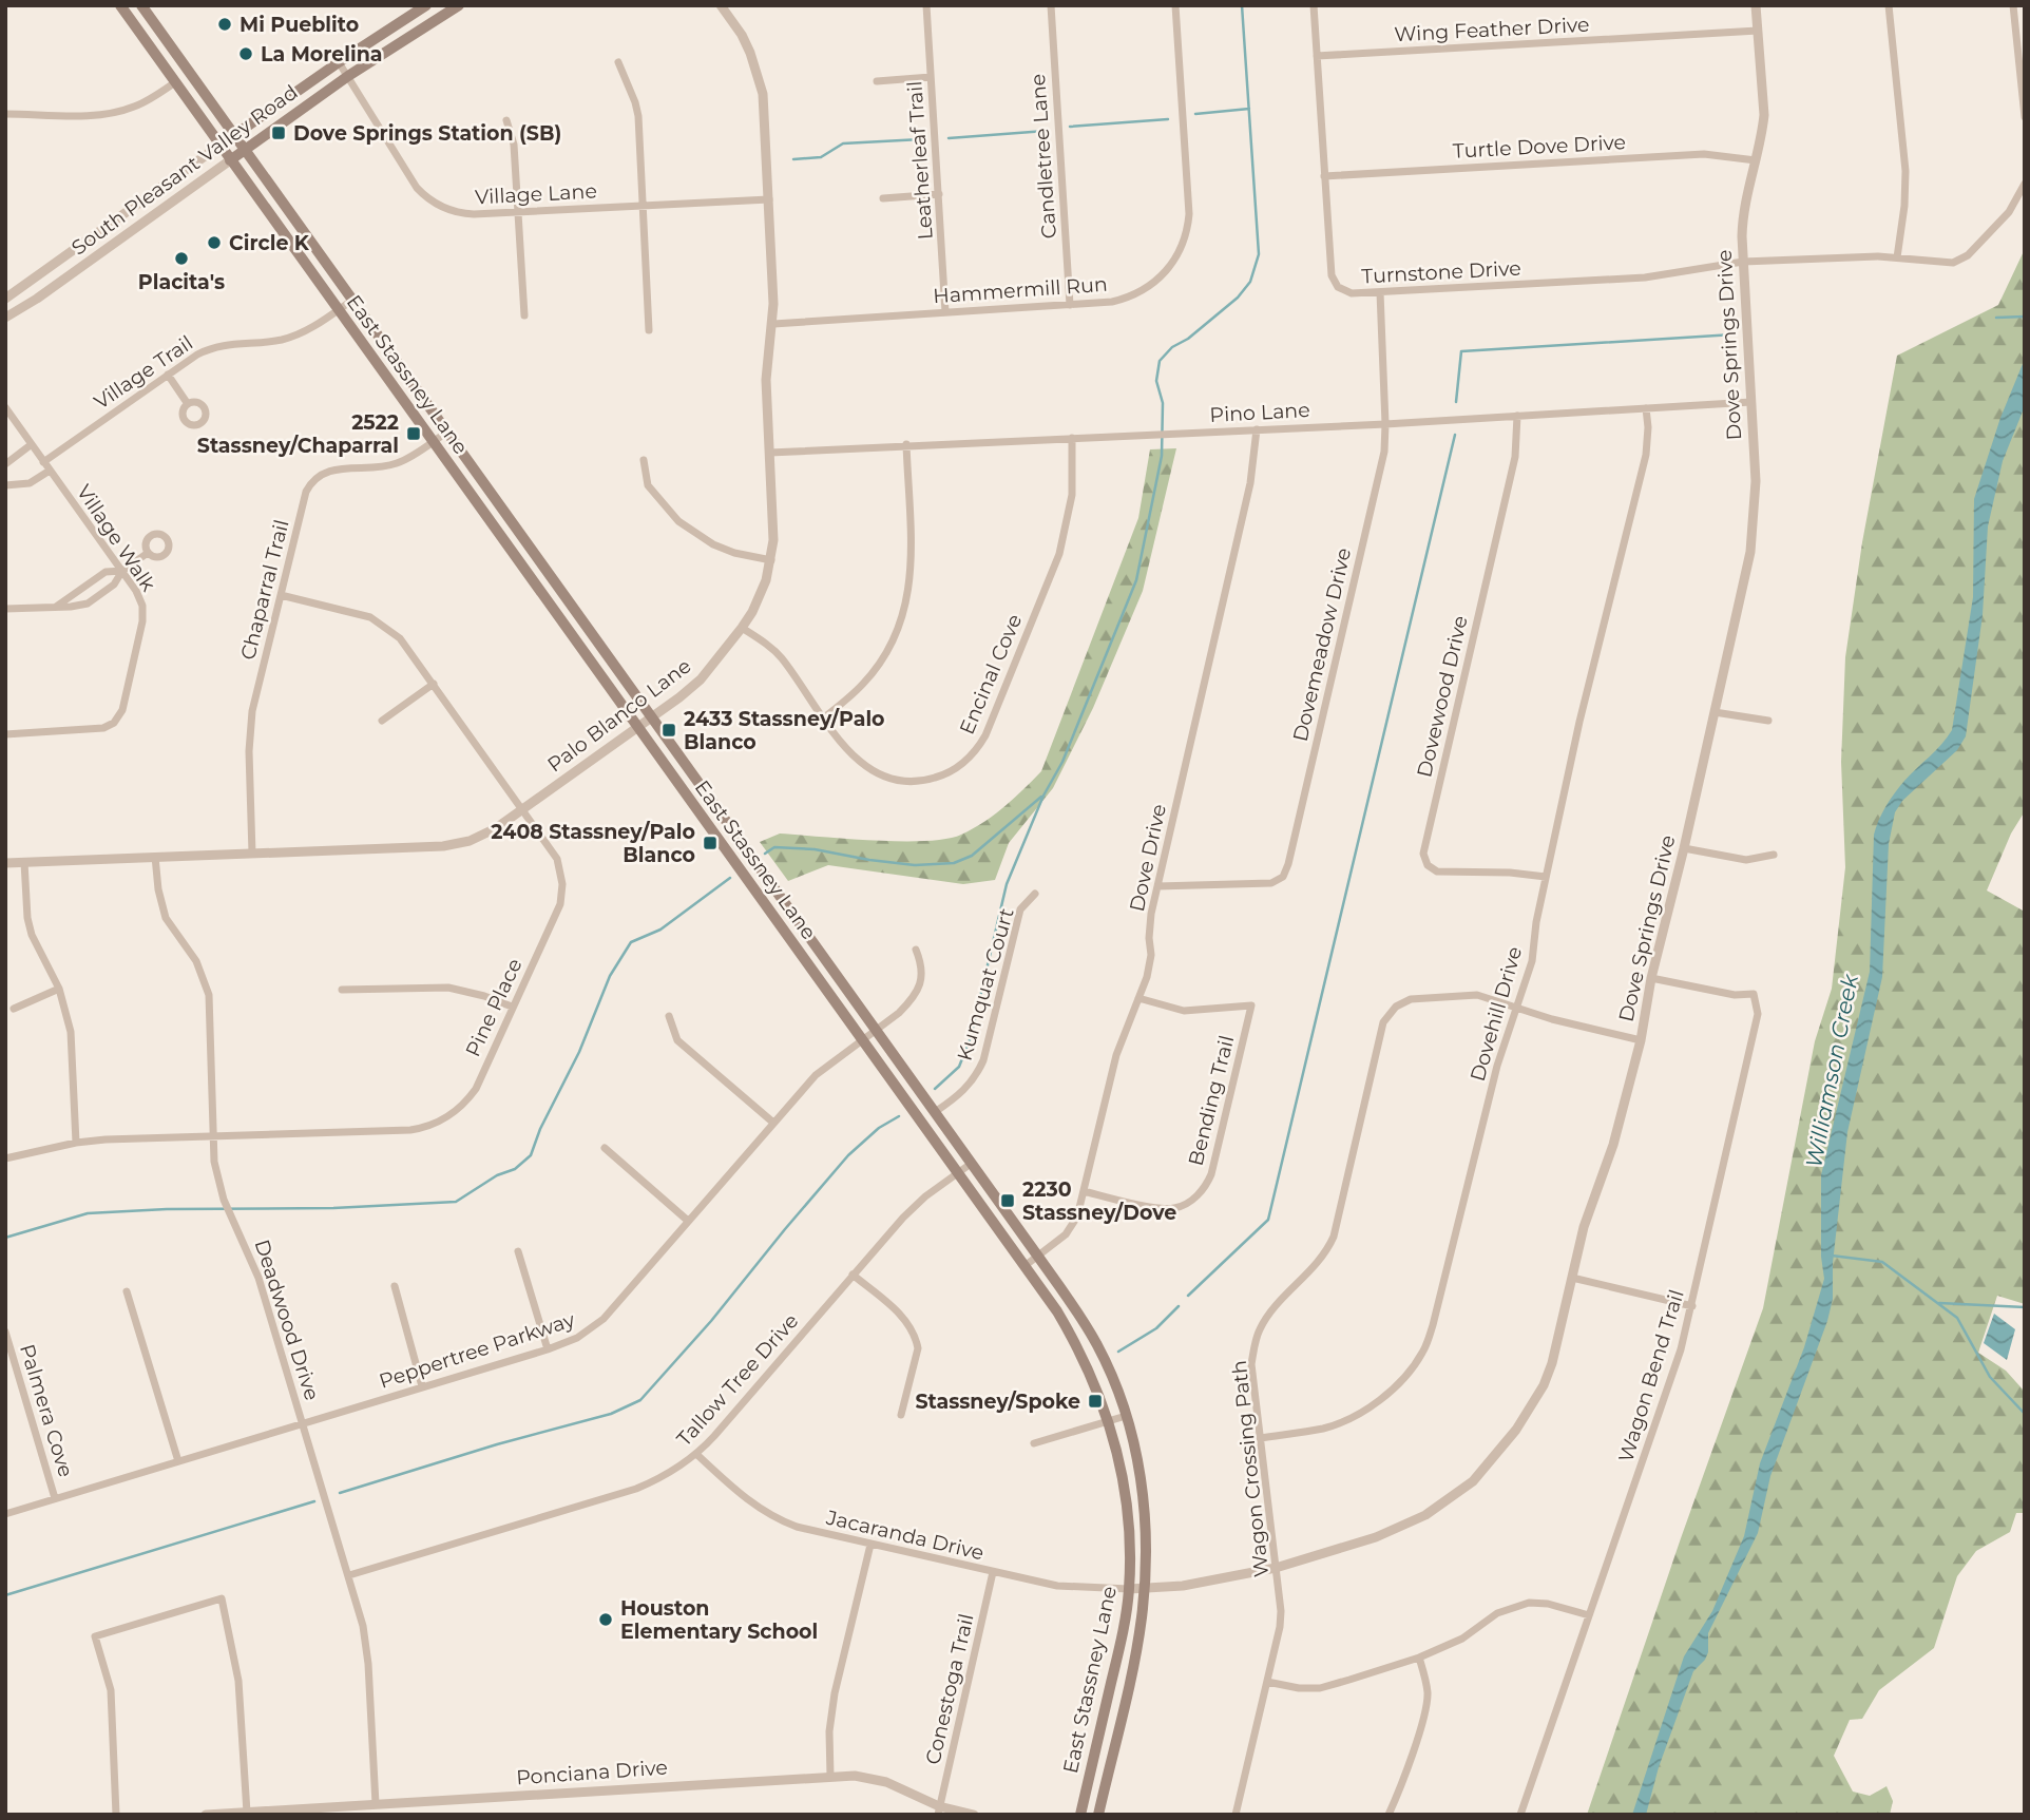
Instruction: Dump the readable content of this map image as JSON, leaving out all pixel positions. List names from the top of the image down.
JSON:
{
  "streets": {
    "main road": ["South Pleasant Valley Road", "East Stassney Lane"],
    "street": [
      "Wing Feather Drive",
      "Turtle Dove Drive",
      "Candletree Lane",
      "Leatherleaf Trail",
      "Village Lane",
      "Turnstone Drive",
      "Hammermill Run",
      "Dove Springs Drive",
      "Village Trail",
      "Pino Lane",
      "Village Walk",
      "Chaparral Trail",
      "Dovemeadow Drive",
      "Encinal Cove",
      "Dovewood Drive",
      "Palo Blanco Lane",
      "Dove Drive",
      "Kumquat Court",
      "Pine Place",
      "Dovehill Drive",
      "Bending Trail",
      "Deadwood Drive",
      "Peppertree Parkway",
      "Wagon Bend Trail",
      "Tallow Tree Drive",
      "Palmera Cove",
      "Wagon Crossing Path",
      "Jacaranda Drive",
      "Conestoga Trail",
      "Ponciana Drive"
    ]
  },
  "crossings": [
    ["Wing Feather Drive", "Turnstone Drive"],
    ["Wing Feather Drive", "Dove Springs Drive"],
    ["Turtle Dove Drive", "Turnstone Drive"],
    ["Turtle Dove Drive", "Dove Springs Drive"],
    ["Candletree Lane", "Hammermill Run"],
    ["Leatherleaf Trail", "Hammermill Run"],
    ["South Pleasant Valley Road", "Village Lane"],
    ["South Pleasant Valley Road", "East Stassney Lane"],
    ["Village Lane", "Palo Blanco Lane"],
    ["Turnstone Drive", "Dove Springs Drive"],
    ["Turnstone Drive", "Dovemeadow Drive"],
    ["Hammermill Run", "Palo Blanco Lane"],
    ["Dove Springs Drive", "East Stassney Lane"],
    ["Dove Springs Drive", "Pino Lane"],
    ["Dove Springs Drive", "Wagon Bend Trail"],
    ["Dove Springs Drive", "Wagon Crossing Path"],
    ["Dove Springs Drive", "Jacaranda Drive"],
    ["Village Trail", "East Stassney Lane"],
    ["Village Trail", "Village Walk"],
    ["East Stassney Lane", "Chaparral Trail"],
    ["East Stassney Lane", "Palo Blanco Lane"],
    ["East Stassney Lane", "Dove Drive"],
    ["East Stassney Lane", "Kumquat Court"],
    ["East Stassney Lane", "Peppertree Parkway"],
    ["East Stassney Lane", "Tallow Tree Drive"],
    ["East Stassney Lane", "Jacaranda Drive"],
    ["Pino Lane", "Dovemeadow Drive"],
    ["Pino Lane", "Encinal Cove"],
    ["Pino Lane", "Dovewood Drive"],
    ["Pino Lane", "Palo Blanco Lane"],
    ["Pino Lane", "Dove Drive"],
    ["Pino Lane", "Dovehill Drive"],
    ["Chaparral Trail", "Palo Blanco Lane"],
    ["Chaparral Trail", "Pine Place"],
    ["Dovemeadow Drive", "Dove Drive"],
    ["Encinal Cove", "Palo Blanco Lane"],
    ["Dovewood Drive", "Dovehill Drive"],
    ["Palo Blanco Lane", "Pine Place"],
    ["Palo Blanco Lane", "Deadwood Drive"],
    ["Dove Drive", "Bending Trail"],
    ["Pine Place", "Deadwood Drive"],
    ["Dovehill Drive", "Wagon Crossing Path"],
    ["Deadwood Drive", "Peppertree Parkway"],
    ["Deadwood Drive", "Tallow Tree Drive"],
    ["Deadwood Drive", "Ponciana Drive"],
    ["Peppertree Parkway", "Palmera Cove"],
    ["Tallow Tree Drive", "Jacaranda Drive"],
    ["Jacaranda Drive", "Conestoga Trail"],
    ["Conestoga Trail", "Ponciana Drive"]
  ],
  "water": ["Williamson Creek"],
  "places": {
    "other": [
      "Mi Pueblito",
      "La Morelina",
      "Circle K",
      "Placita's",
      "Houston Elementary School"
    ],
    "transit": [
      "Dove Springs Station (SB)",
      "2522 Stassney/Chaparral",
      "2433 Stassney/Palo Blanco",
      "2408 Stassney/Palo Blanco",
      "2230 Stassney/Dove",
      "Stassney/Spoke"
    ]
  }
}
